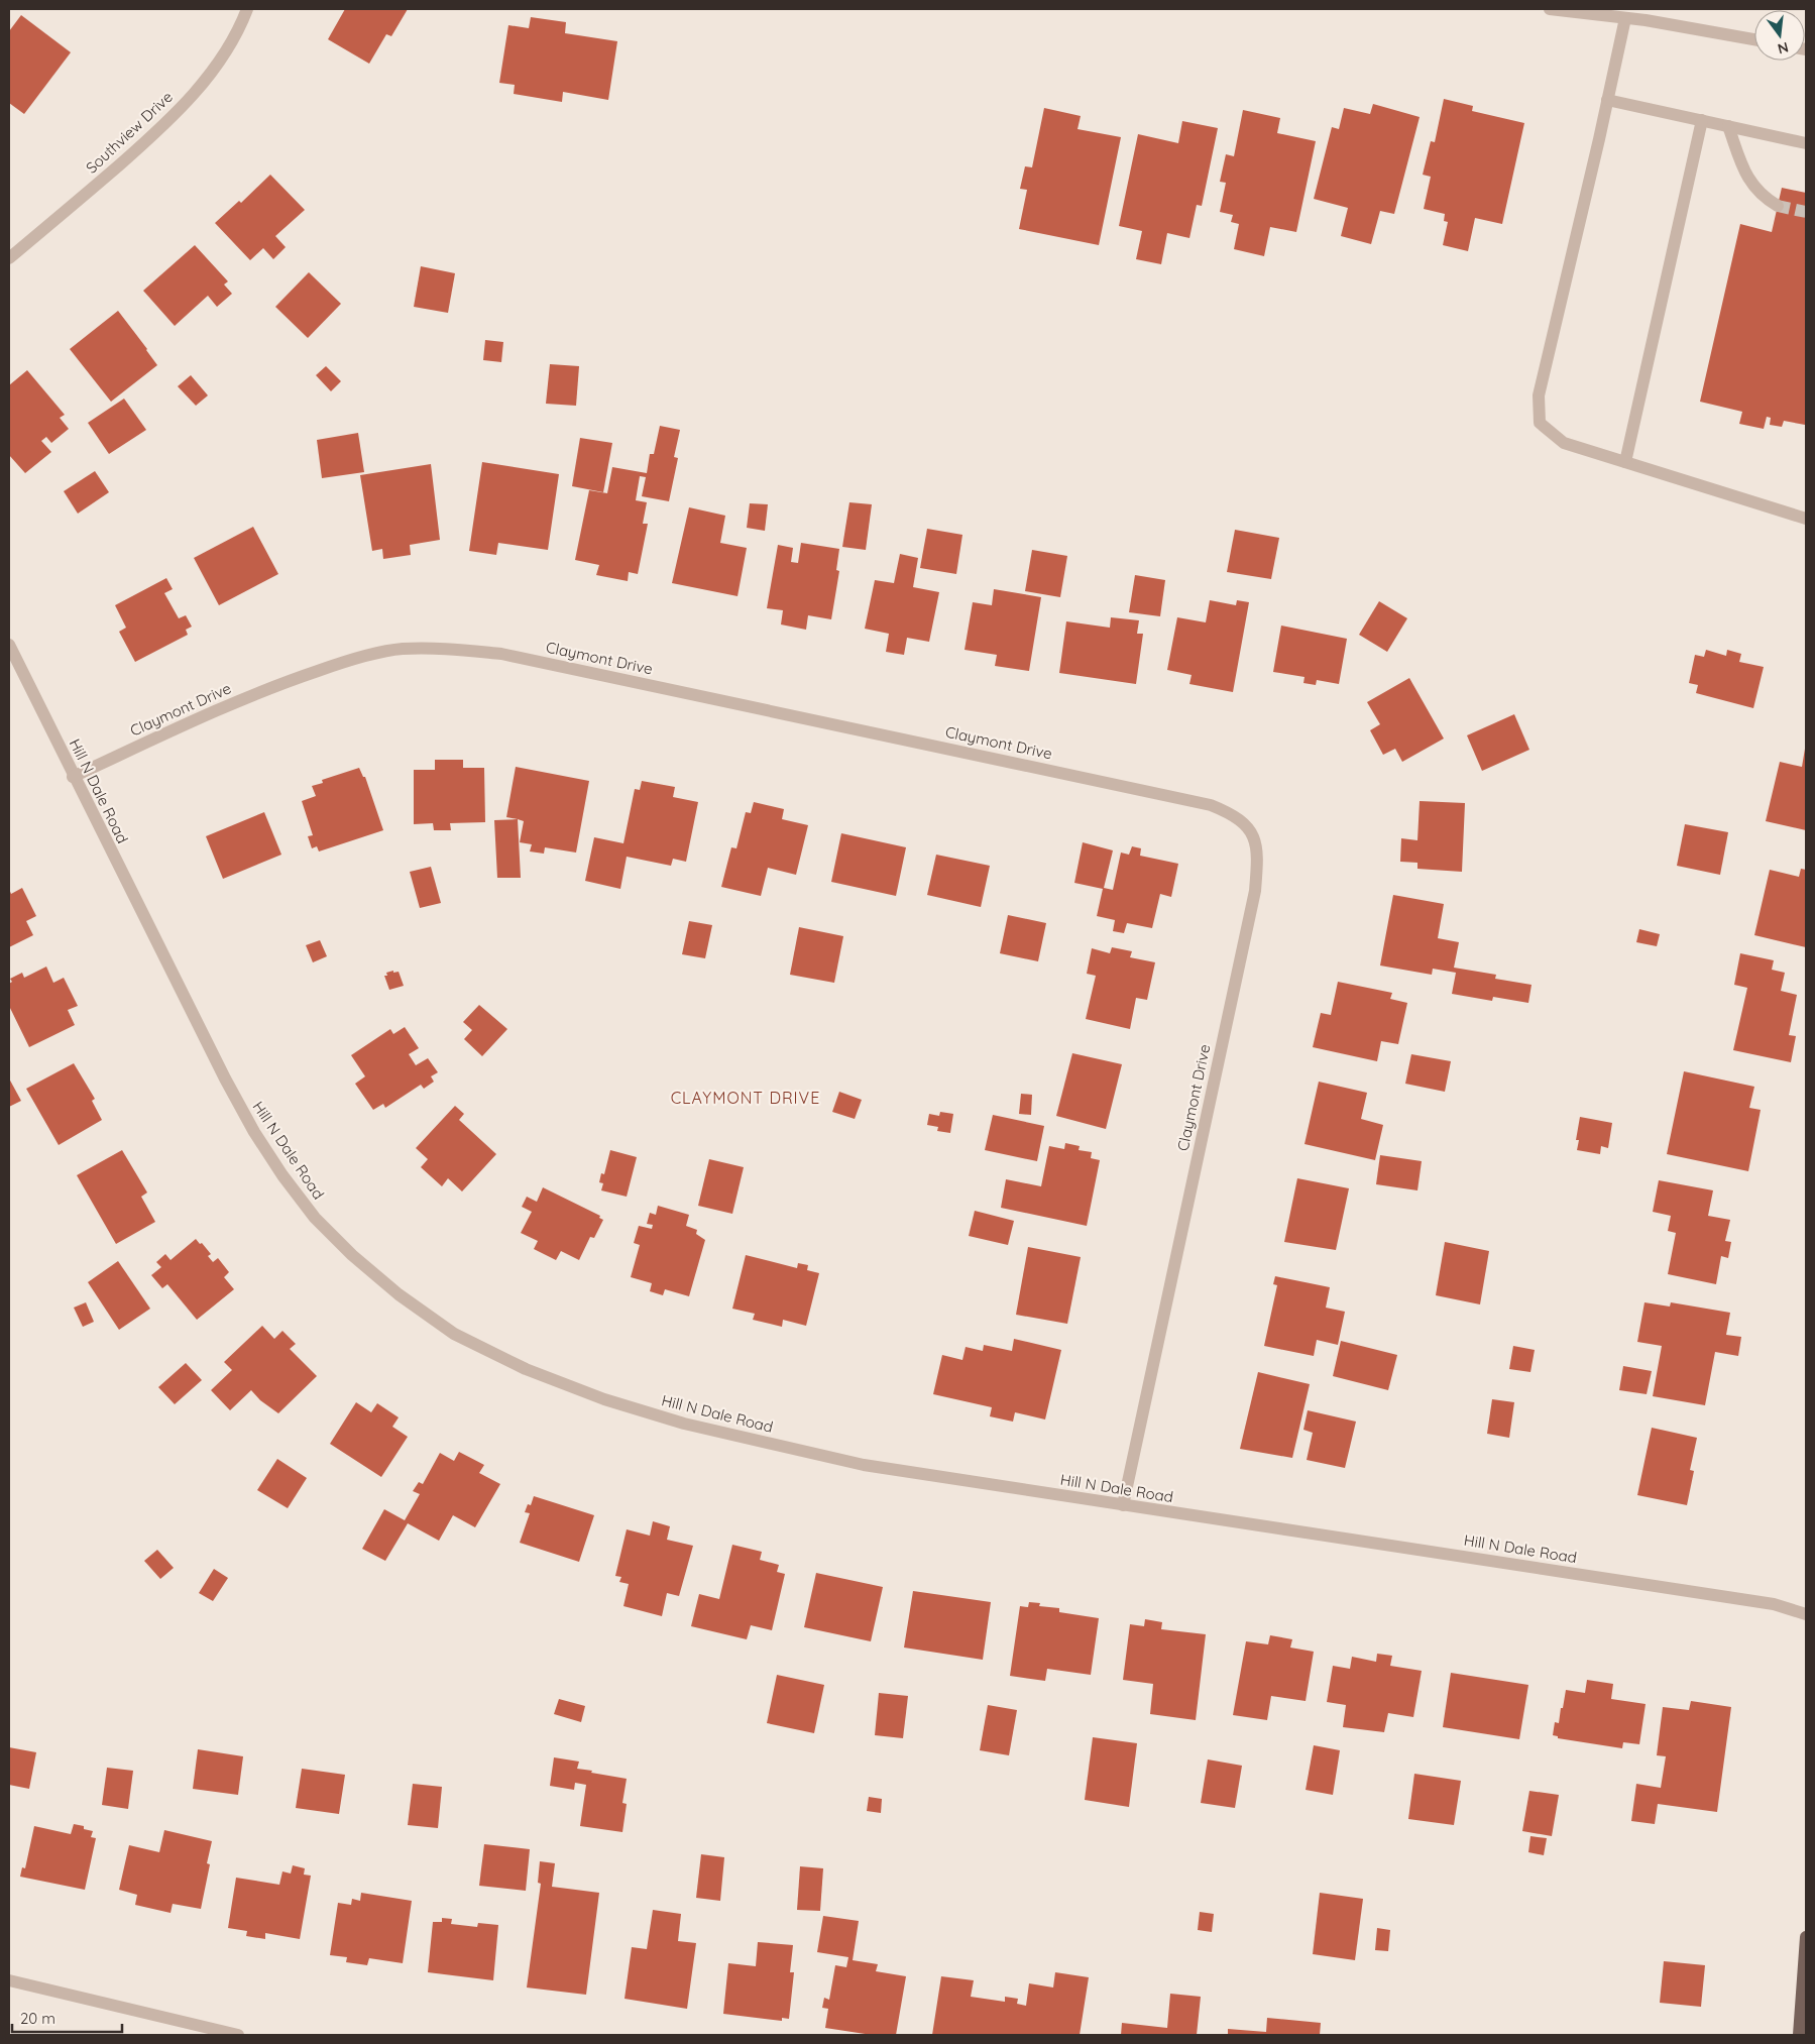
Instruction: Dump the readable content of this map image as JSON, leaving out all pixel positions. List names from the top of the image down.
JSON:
{
  "streets": {
    "street": ["Southview Drive", "Claymont Drive", "Hill N Dale Road"]
  },
  "crossings": [
    ["Claymont Drive", "Hill N Dale Road"]
  ],
  "districts": ["CLAYMONT DRIVE"],
  "scale_bar": "20 m",
  "north": "bottom"
}
